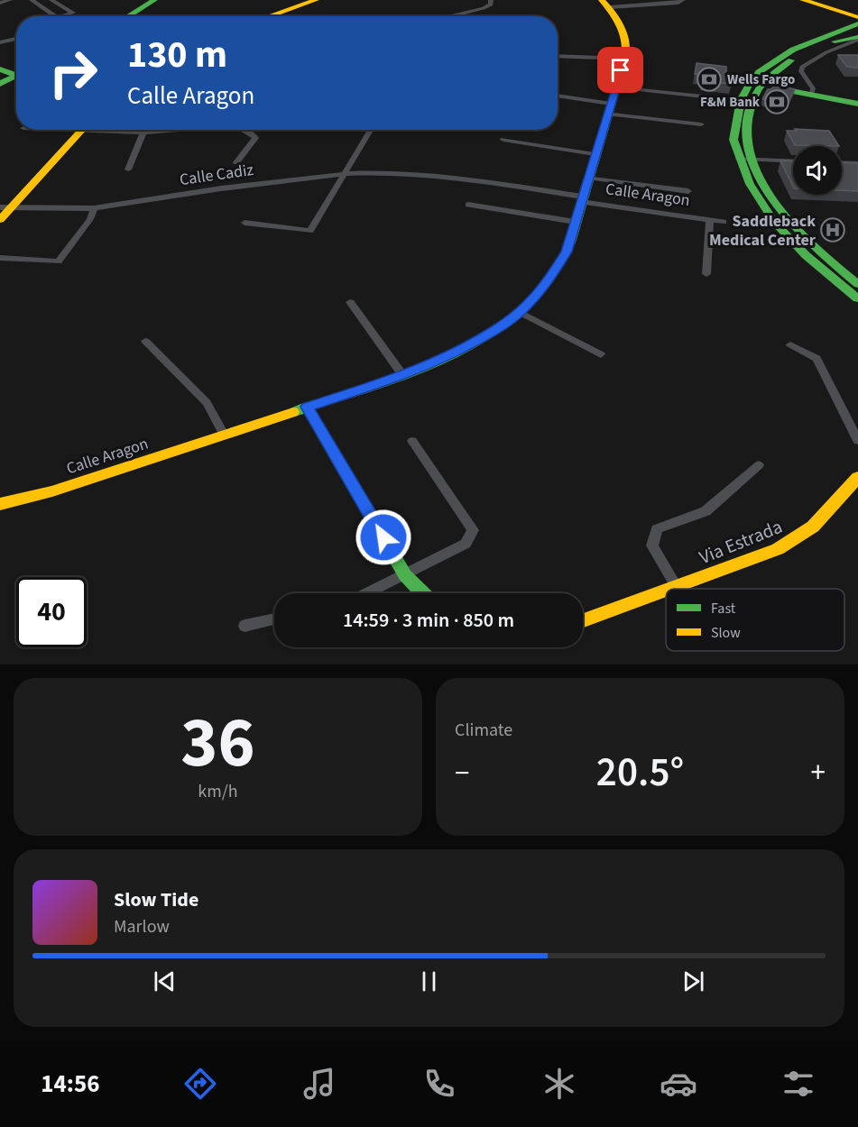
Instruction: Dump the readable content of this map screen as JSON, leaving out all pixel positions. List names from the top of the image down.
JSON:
{
  "streets": {
    "street": ["Calle Cadiz", "Calle Aragon", "Via Estrada"]
  },
  "crossings": [
    ["Calle Cadiz", "Calle Aragon"]
  ],
  "places": {
    "bank": ["Wells Fargo", "F&M Bank"],
    "hospital": ["Saddleback Medical Center"]
  },
  "legend": ["Fast", "Slow"],
  "page": {
    "turn": ["130 m", "Calle Aragon"],
    "limit": "40",
    "trip": "14:59 · 3 min · 850 m",
    "tile": [
      ["36", "km/h"],
      "Climate"
    ],
    "heat": ["−", "20.5°", "+"],
    "song": ["Slow Tide", "Marlow"],
    "tabs": "14:56"
  }
}
